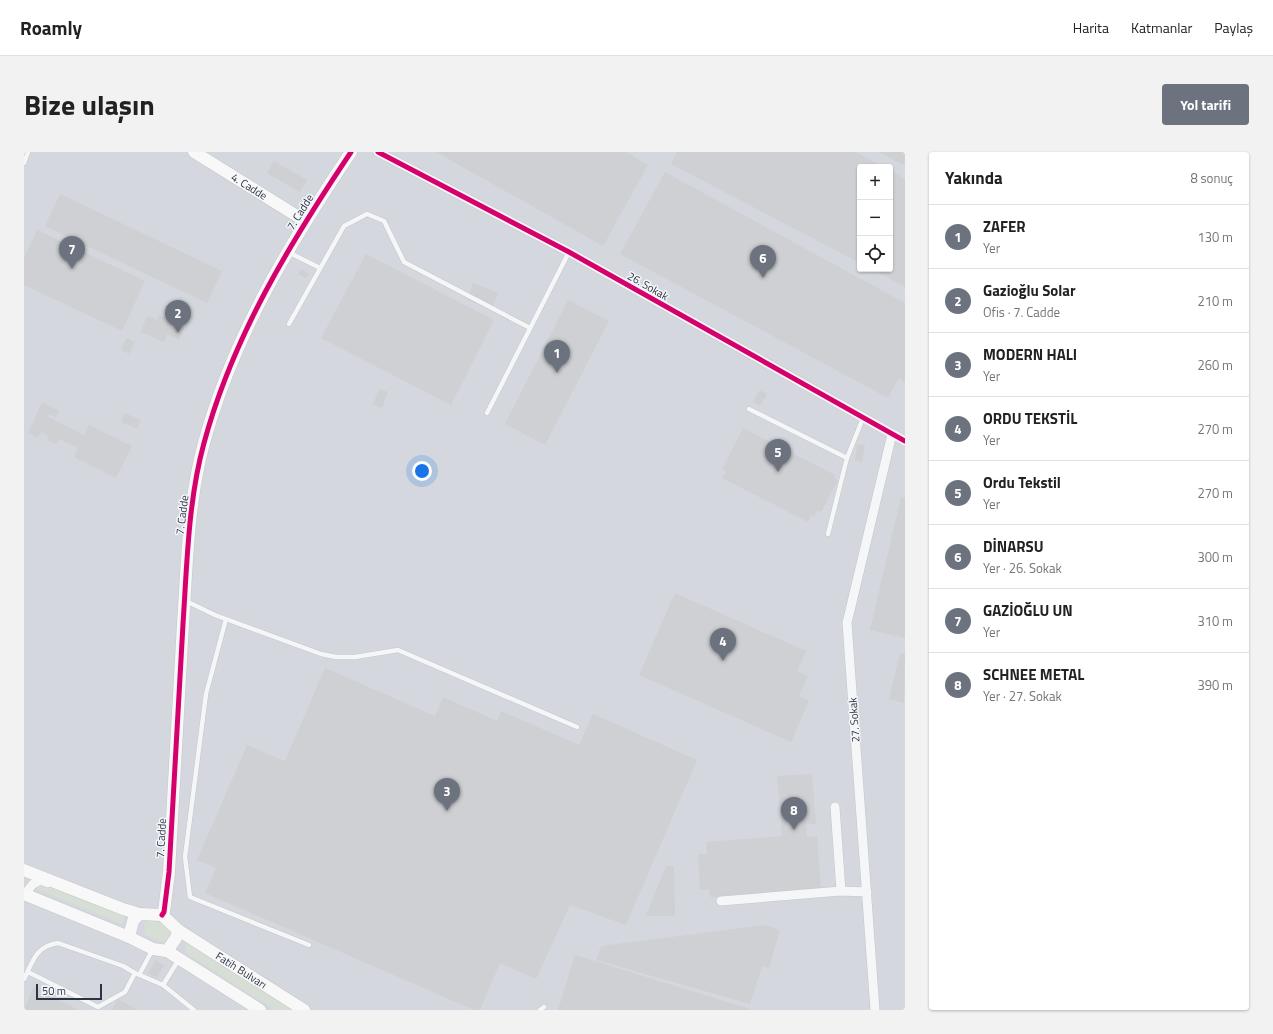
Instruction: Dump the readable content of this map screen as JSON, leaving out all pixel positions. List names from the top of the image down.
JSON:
{
  "streets": {
    "street": [
      "4. Cadde",
      "7. Cadde",
      "26. Sokak",
      "27. Sokak",
      "Fatih Bulvarı"
    ]
  },
  "crossings": [
    ["4. Cadde", "7. Cadde"],
    ["7. Cadde", "Fatih Bulvarı"],
    ["26. Sokak", "27. Sokak"]
  ],
  "scale_bar": "50 m",
  "page": {
    "header": "Roamly",
    "nav": ["Harita", "Katmanlar", "Paylaş"],
    "title": "Bize ulaşın",
    "buttons": "Yol tarifi",
    "heading": ["Yakında", "8 sonuç"],
    "map_buttons": ["+", "−"],
    "list": [
      {
        "mark": "1",
        "name": "ZAFER",
        "note": "Yer",
        "value": "130 m"
      },
      {
        "mark": "2",
        "name": "Gazioğlu Solar",
        "note": "Ofis · 7. Cadde",
        "value": "210 m"
      },
      {
        "mark": "3",
        "name": "MODERN HALI",
        "note": "Yer",
        "value": "260 m"
      },
      {
        "mark": "4",
        "name": "ORDU TEKSTİL",
        "note": "Yer",
        "value": "270 m"
      },
      {
        "mark": "5",
        "name": "Ordu Tekstil",
        "note": "Yer",
        "value": "270 m"
      },
      {
        "mark": "6",
        "name": "DİNARSU",
        "note": "Yer · 26. Sokak",
        "value": "300 m"
      },
      {
        "mark": "7",
        "name": "GAZİOĞLU UN",
        "note": "Yer",
        "value": "310 m"
      },
      {
        "mark": "8",
        "name": "SCHNEE METAL",
        "note": "Yer · 27. Sokak",
        "value": "390 m"
      }
    ],
    "pins": [
      "7",
      "6",
      "2",
      "1",
      "5",
      "4",
      "3",
      "8"
    ],
    "scale": "50 m"
  }
}
